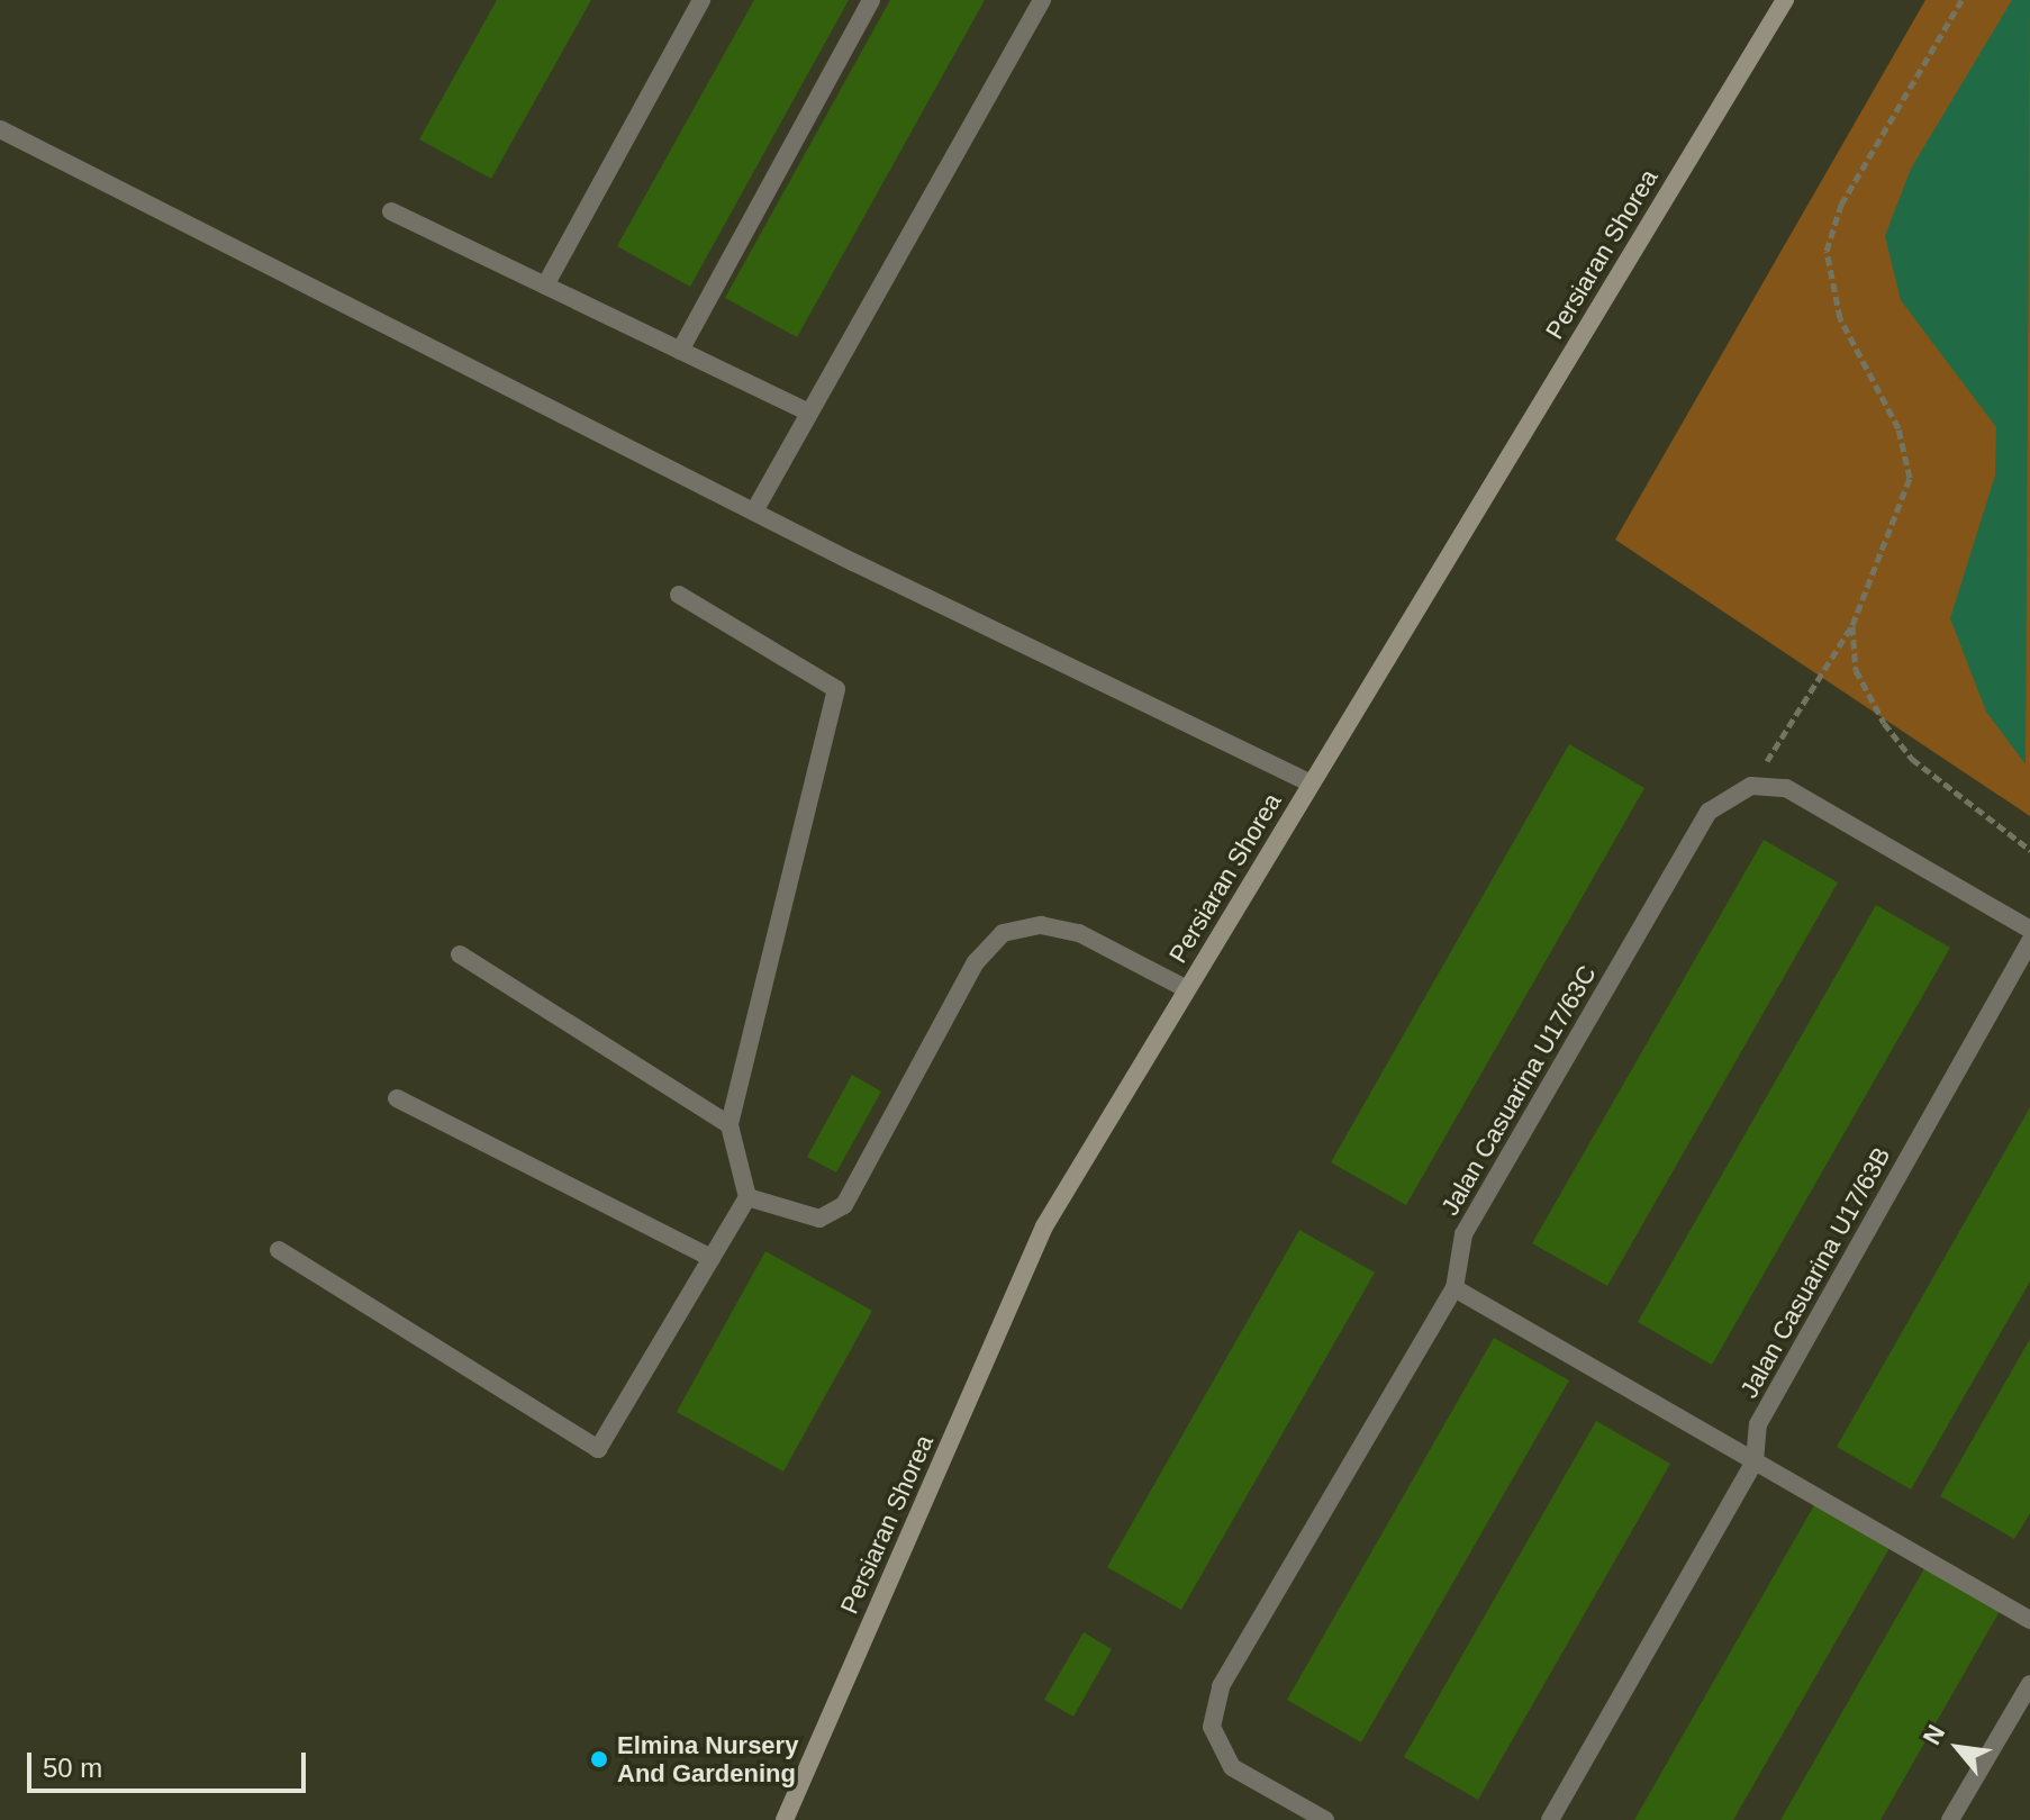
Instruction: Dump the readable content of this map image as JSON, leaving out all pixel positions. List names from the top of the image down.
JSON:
{
  "streets": {
    "main road": ["Persiaran Shorea"],
    "street": ["Jalan Casuarina U17/63C", "Jalan Casuarina U17/63B"]
  },
  "places": ["Elmina Nursery And Gardening"],
  "scale_bar": "50 m",
  "north": "top left"
}
